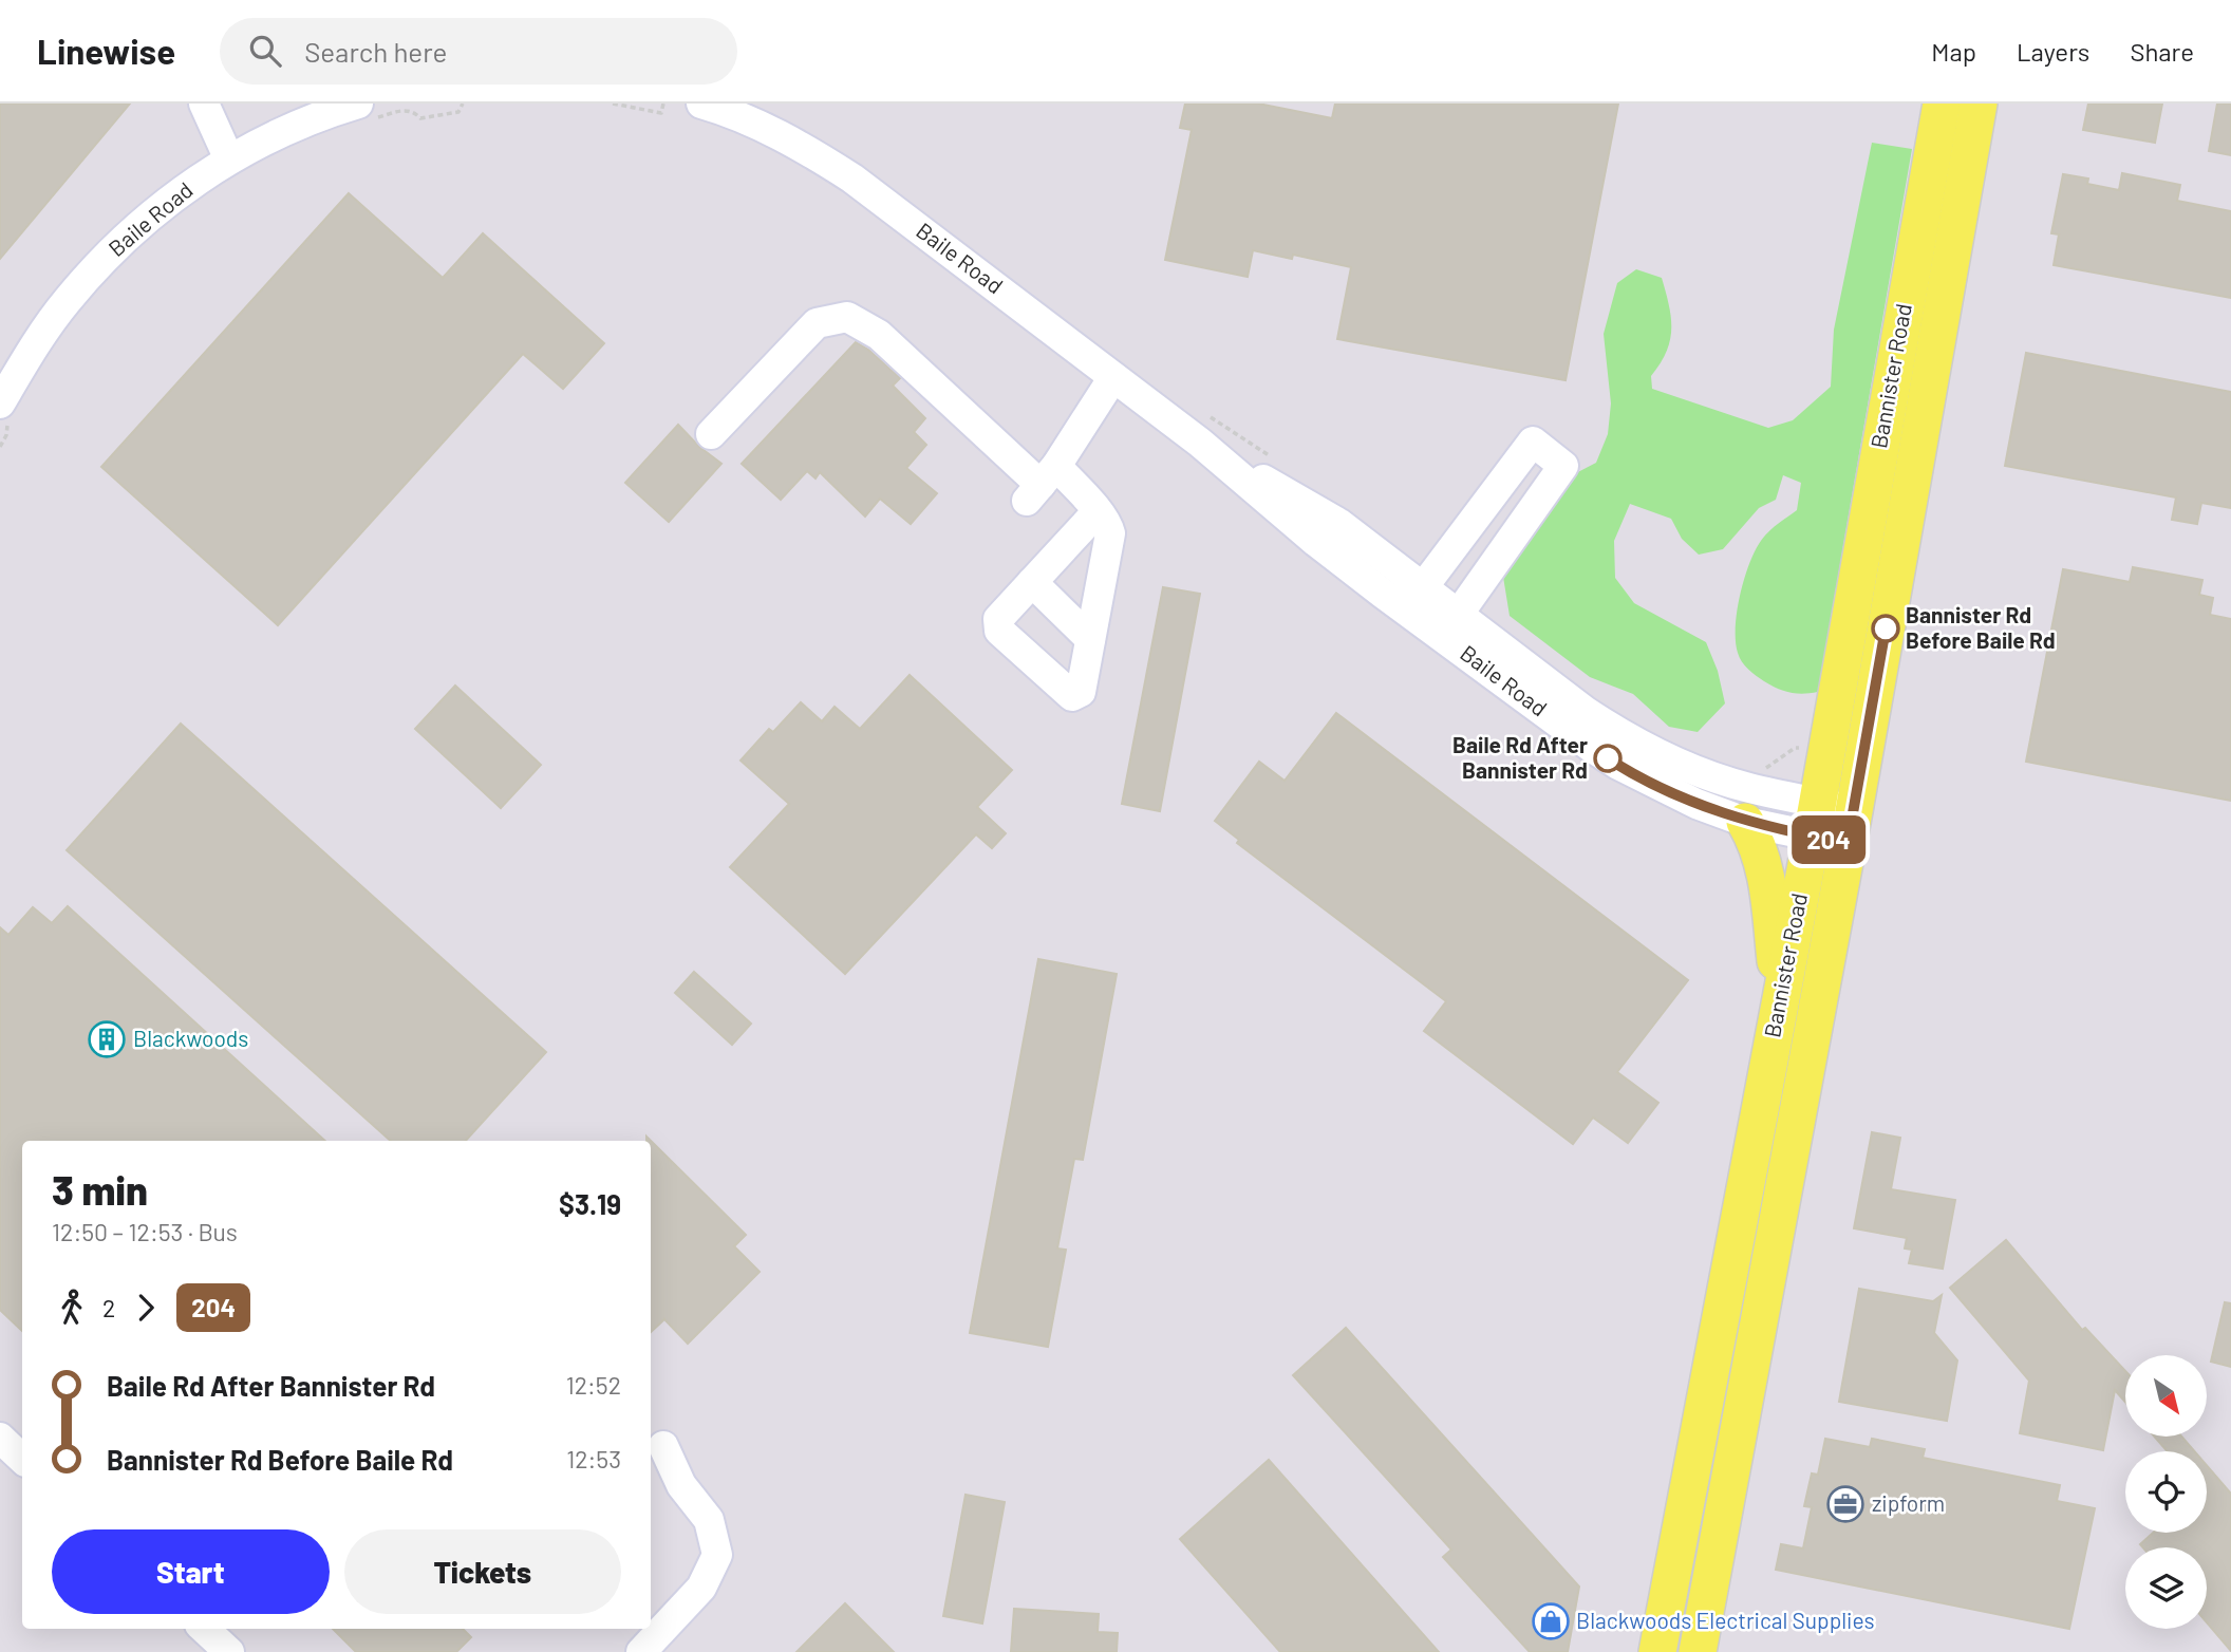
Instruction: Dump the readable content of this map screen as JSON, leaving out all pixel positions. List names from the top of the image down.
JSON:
{
  "streets": {
    "main road": ["Bannister Road"],
    "street": ["Baile Road"]
  },
  "crossings": [
    ["Baile Road", "Bannister Road"]
  ],
  "places": {
    "other": ["Bannister Rd Before Baile Rd", "Baile Rd After Bannister Rd"],
    "building": ["Blackwoods"],
    "office": ["zipform"],
    "shop": ["Blackwoods Electrical Supplies"]
  },
  "lines": ["bus line 204"],
  "north": "bottom right",
  "page": {
    "header": "Linewise",
    "search": "Search here",
    "nav": ["Map", "Layers", "Share"],
    "on_map": "204",
    "heading": ["3 min", "12:50 – 12:53 · Bus", "$3.19"],
    "legs": ["2", "204"],
    "list": [
      {
        "name": "Baile Rd After Bannister Rd",
        "value": "12:52"
      },
      {
        "name": "Bannister Rd Before Baile Rd",
        "value": "12:53"
      }
    ],
    "buttons": ["Start", "Tickets"]
  }
}
